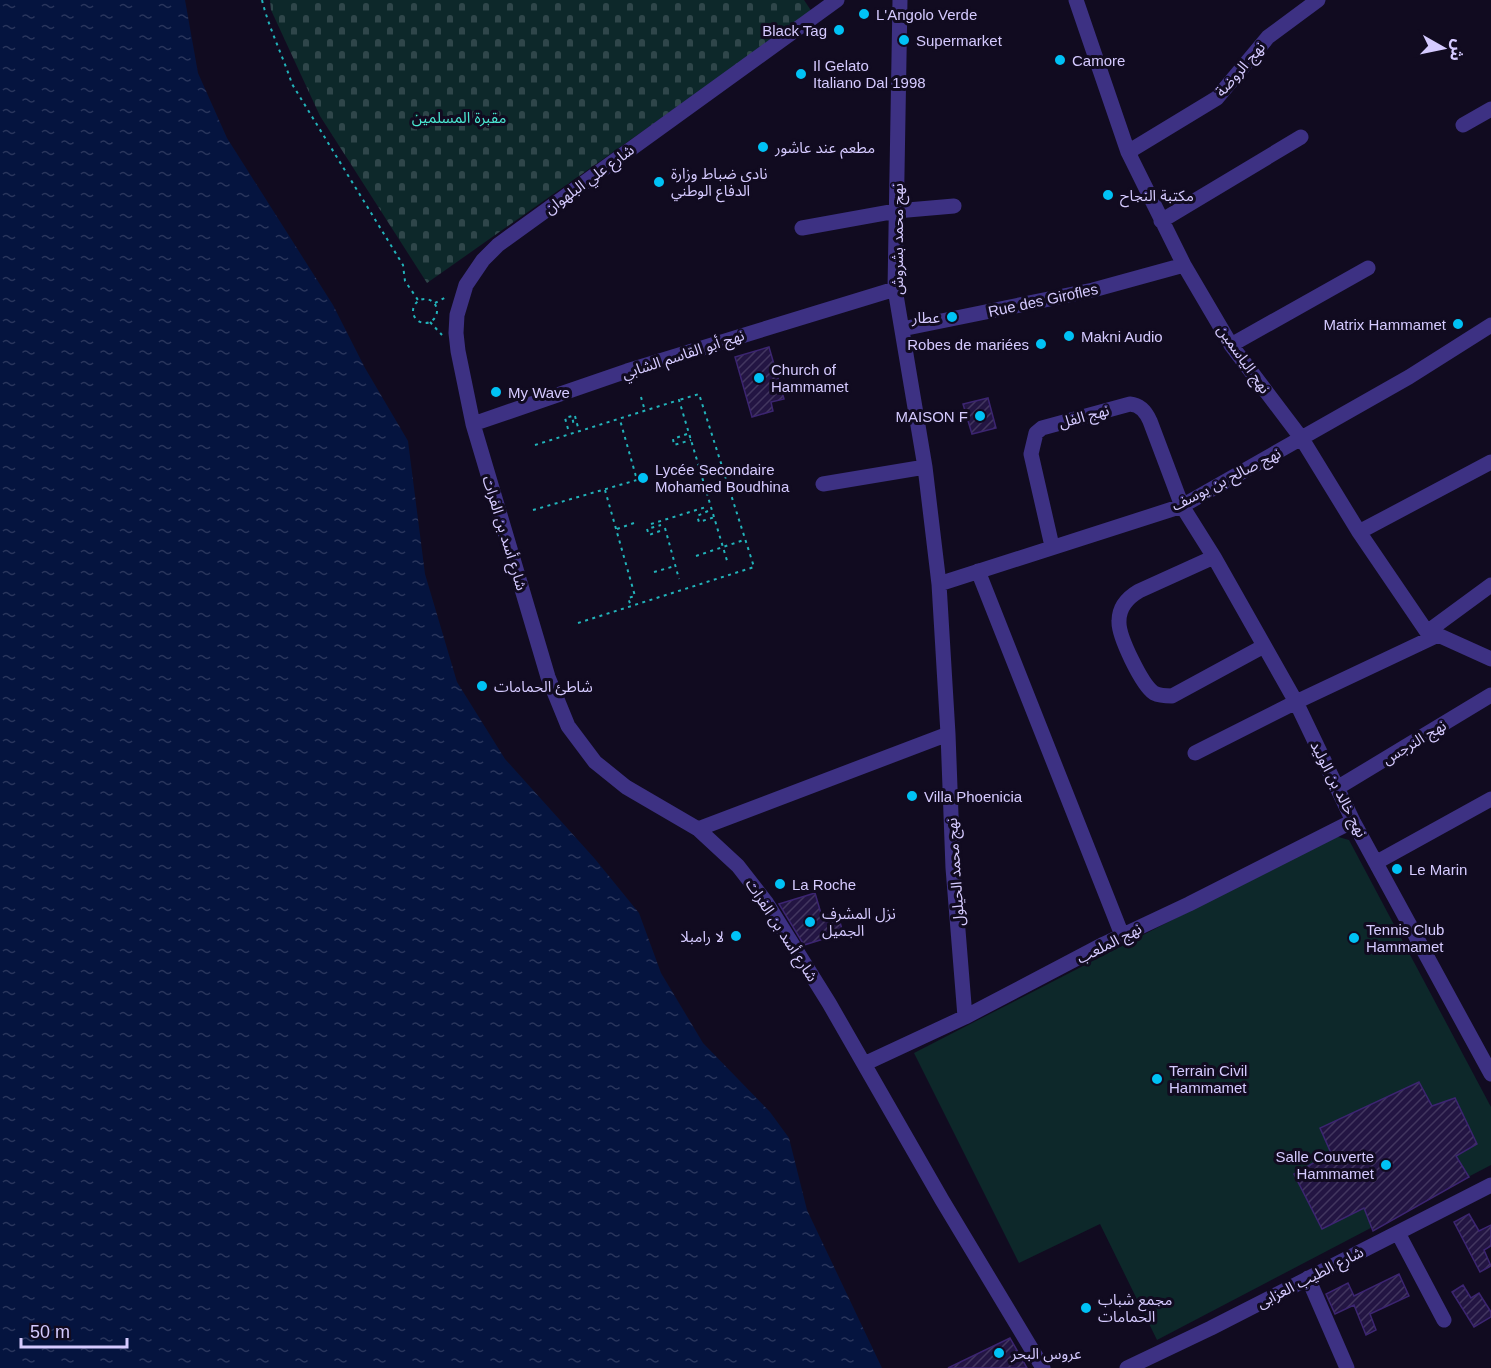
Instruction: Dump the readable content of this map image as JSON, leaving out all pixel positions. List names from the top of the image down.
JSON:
{
  "streets": {
    "street": [
      "نهج الروضة",
      "شارع علي البلهوان",
      "نهج محمد بشروش",
      "Rue des Girofles",
      "نهج أبو القاسم الشابي",
      "نهج الياسمين",
      "نهج الفل",
      "نهج صالح بن يوسف",
      "شارع أسد بن الفرات",
      "نهج النرجس",
      "نهج خالد بن الوليد",
      "نهج محمد الحيلول",
      "نهج الملعب",
      "شارع الطيب العزابى"
    ]
  },
  "crossings": [
    ["نهج الروضة", "نهج الياسمين"],
    ["شارع علي البلهوان", "نهج أبو القاسم الشابي"],
    ["شارع علي البلهوان", "شارع أسد بن الفرات"],
    ["نهج محمد بشروش", "Rue des Girofles"],
    ["نهج محمد بشروش", "نهج أبو القاسم الشابي"],
    ["نهج محمد بشروش", "نهج صالح بن يوسف"],
    ["نهج محمد بشروش", "نهج محمد الحيلول"],
    ["Rue des Girofles", "نهج الياسمين"],
    ["نهج أبو القاسم الشابي", "شارع أسد بن الفرات"],
    ["نهج الياسمين", "نهج صالح بن يوسف"],
    ["نهج الفل", "نهج صالح بن يوسف"],
    ["نهج الفل", "نهج خالد بن الوليد"],
    ["نهج صالح بن يوسف", "نهج خالد بن الوليد"],
    ["نهج صالح بن يوسف", "نهج محمد الحيلول"],
    ["شارع أسد بن الفرات", "نهج الملعب"],
    ["نهج النرجس", "نهج خالد بن الوليد"],
    ["نهج خالد بن الوليد", "نهج الملعب"],
    ["نهج محمد الحيلول", "نهج الملعب"]
  ],
  "parks": ["مقبرة المسلمين"],
  "places": [
    "L'Angolo Verde",
    "Black Tag",
    "Supermarket",
    "Camore",
    "Il Gelato Italiano Dal 1998",
    "مطعم عند عاشور",
    "نادي ضباط وزارة الدفاع الوطني",
    "مكتبة النجاح",
    "عطار",
    "Matrix Hammamet",
    "Makni Audio",
    "Robes de mariées",
    "Church of Hammamet",
    "My Wave",
    "MAISON F",
    "Lycée Secondaire Mohamed Boudhina",
    "شاطئ الحمامات",
    "Villa Phoenicia",
    "Le Marin",
    "La Roche",
    "نزل المشرف الجميل",
    "لا رامبلا",
    "Tennis Club Hammamet",
    "Terrain Civil Hammamet",
    "Salle Couverte Hammamet",
    "مجمع شباب الحمامات",
    "عروس البحر"
  ],
  "scale_bar": "50 m",
  "north": "right"
}
